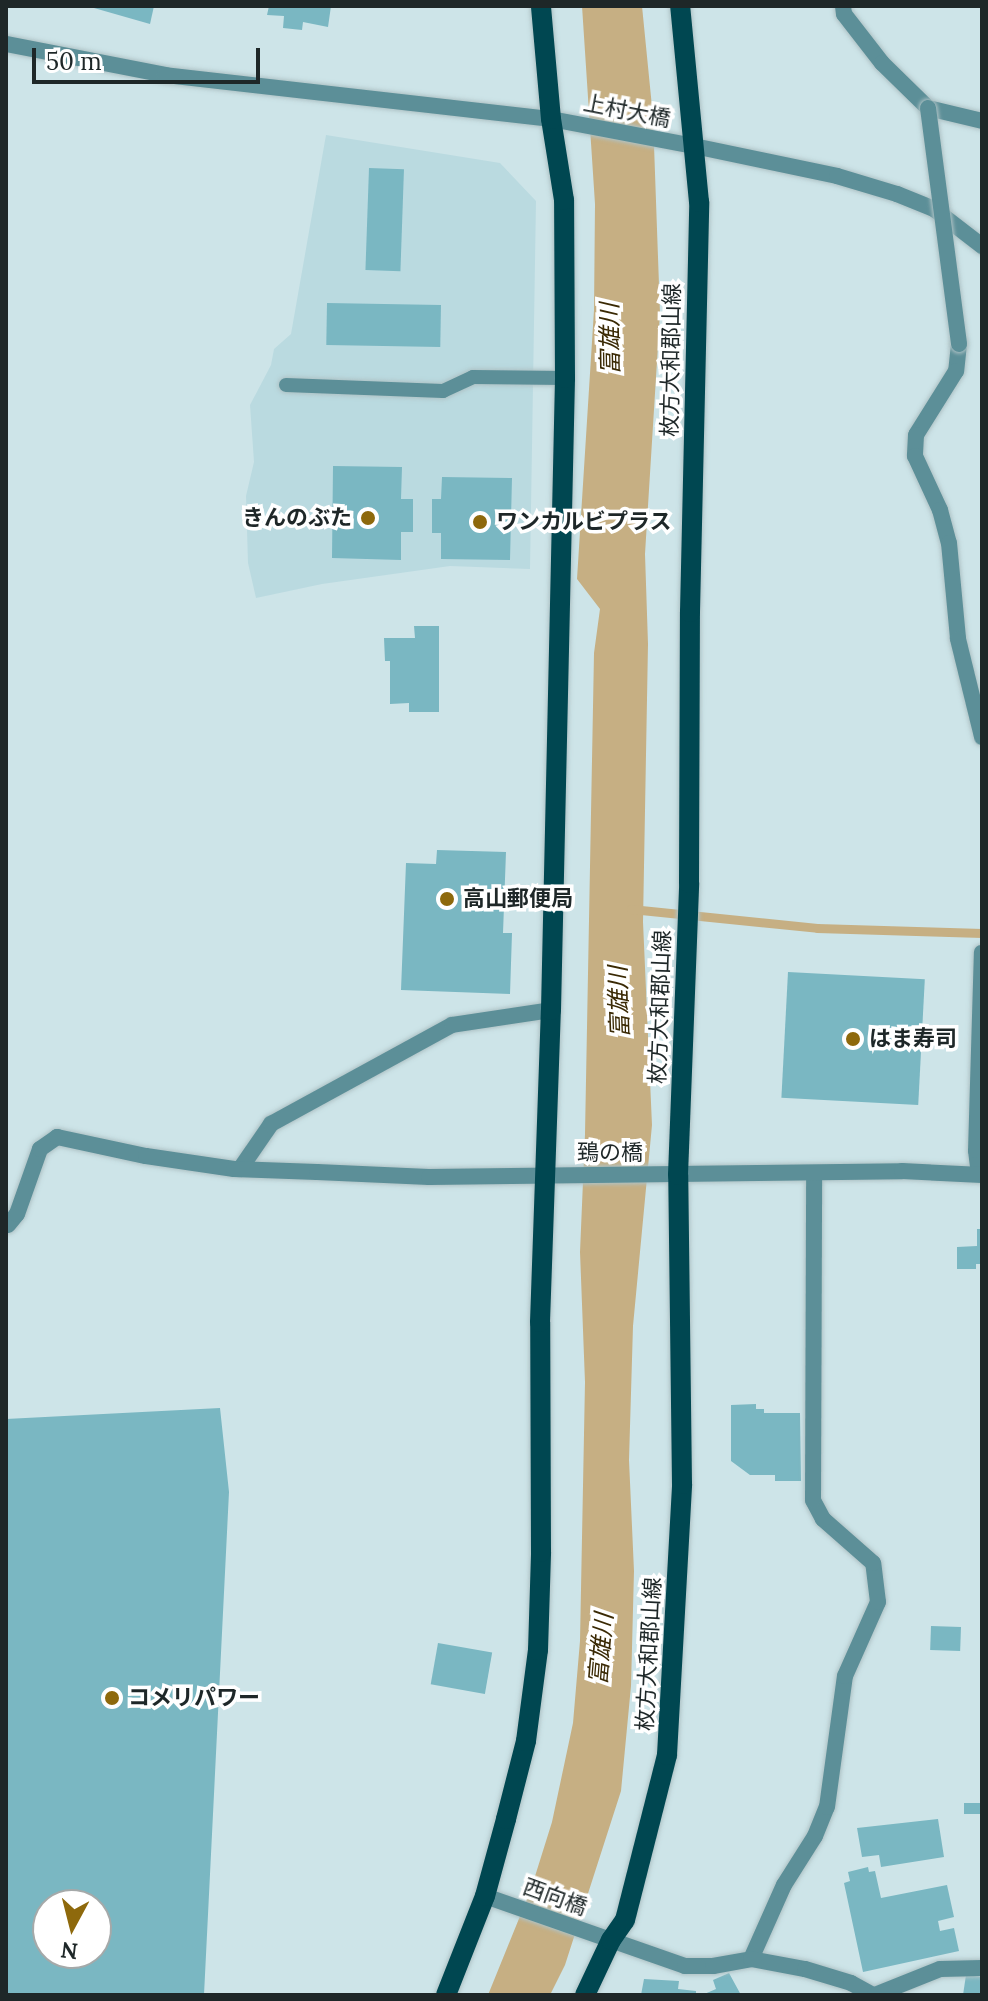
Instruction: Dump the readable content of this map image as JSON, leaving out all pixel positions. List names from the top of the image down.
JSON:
{
  "streets": {
    "main road": ["枚方大和郡山線"],
    "street": ["上村大橋", "鵄の橋", "西向橋"]
  },
  "crossings": [
    ["上村大橋", "枚方大和郡山線"],
    ["枚方大和郡山線", "鵄の橋"],
    ["枚方大和郡山線", "西向橋"]
  ],
  "water": ["富雄川"],
  "places": [
    "きんのぶた",
    "ワンカルビプラス",
    "高山郵便局",
    "はま寿司",
    "コメリパワー"
  ],
  "scale_bar": "50 m",
  "north": "bottom"
}
